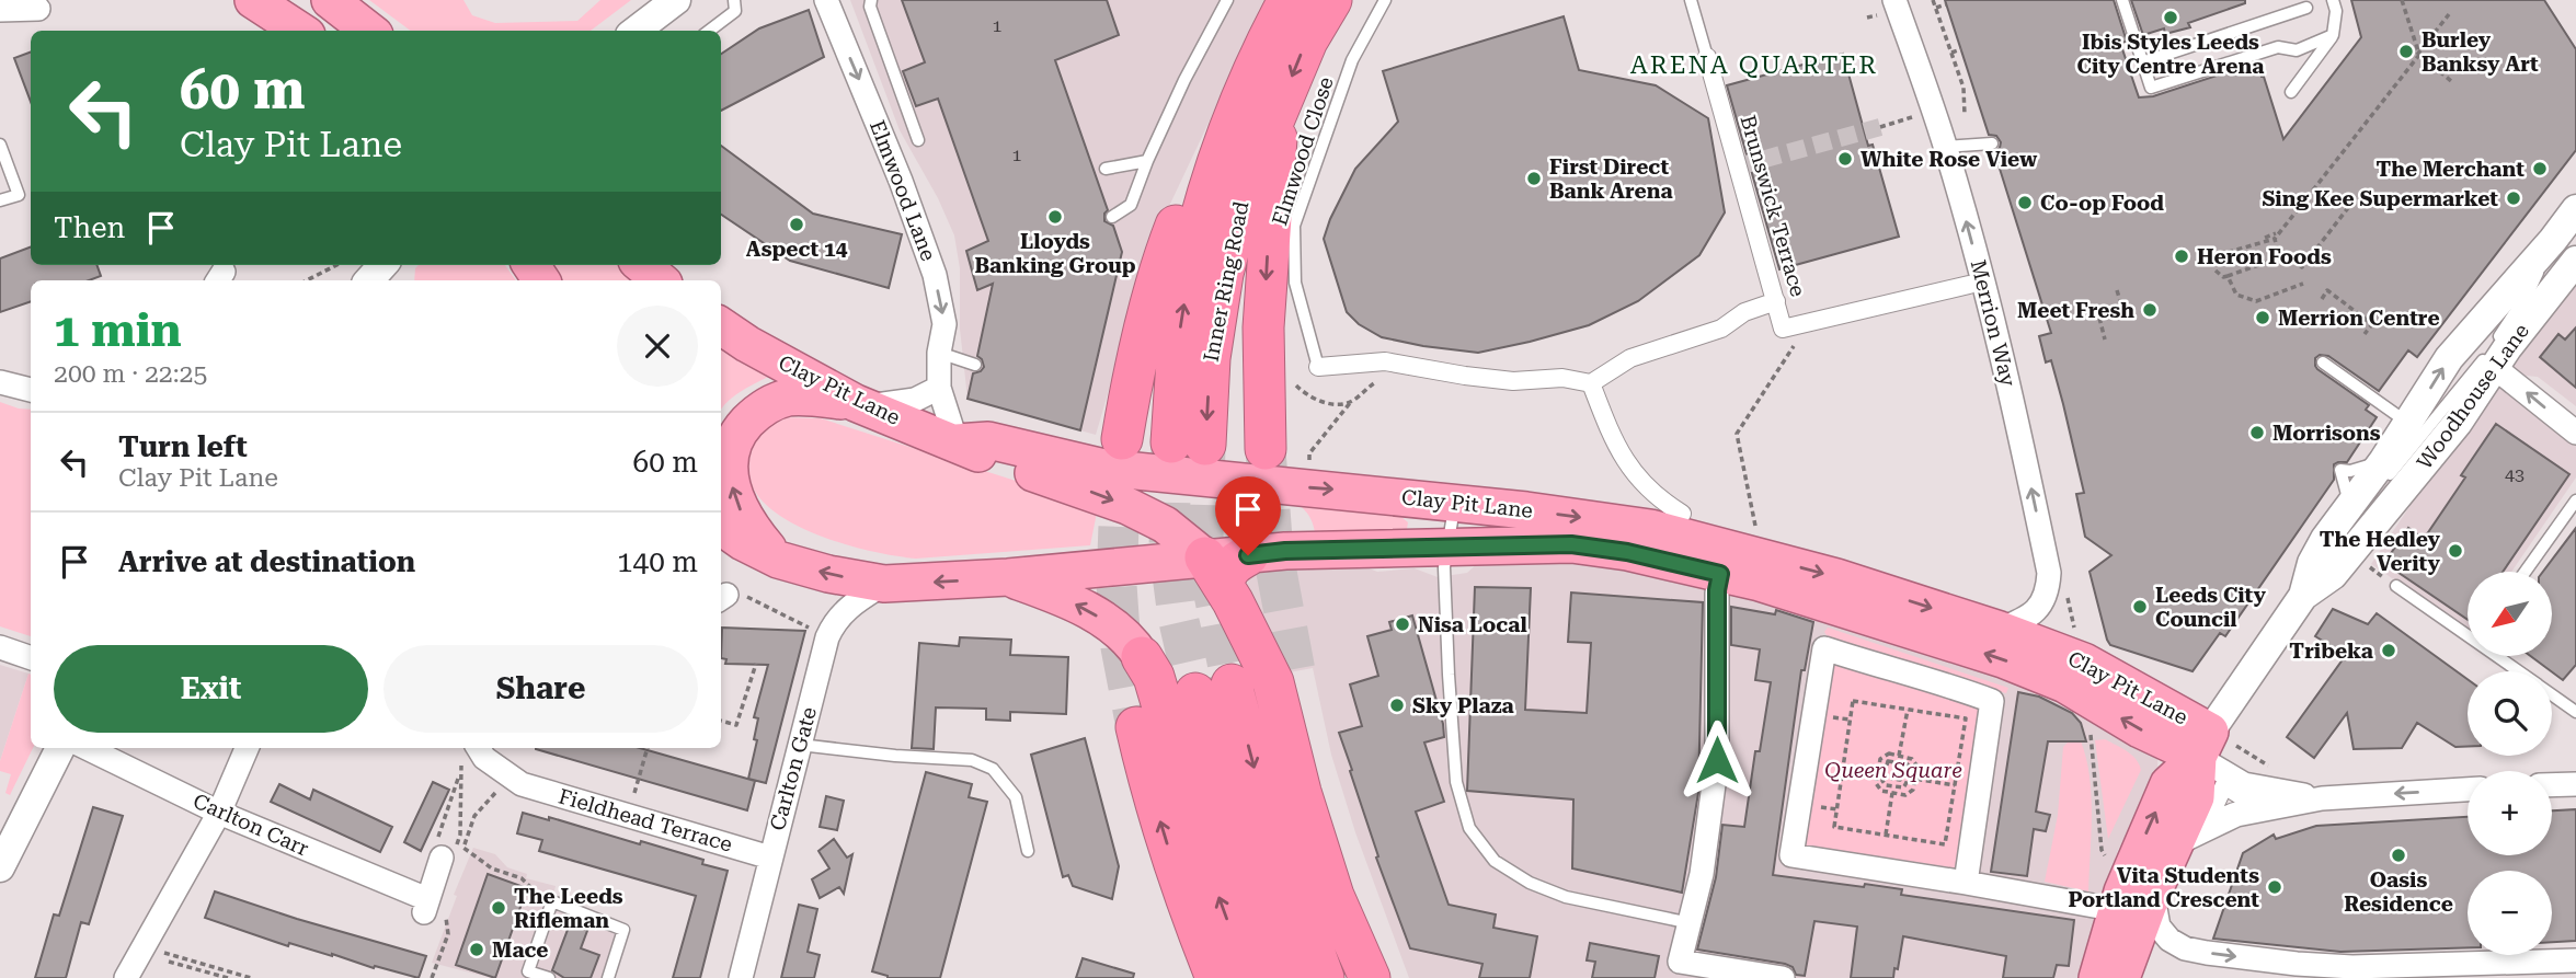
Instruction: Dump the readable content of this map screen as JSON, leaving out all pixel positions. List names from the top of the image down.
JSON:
{
  "streets": {
    "highway": ["Inner Ring Road", "Clay Pit Lane", "Woodhouse Lane"],
    "street": [
      "Elmwood Lane",
      "Brunswick Terrace",
      "Merrion Way",
      "Carlton Gate",
      "Fieldhead Terrace",
      "Carlton Carr"
    ],
    "lane": ["Elmwood Close"]
  },
  "crossings": [
    ["Elmwood Lane", "Clay Pit Lane"],
    ["Merrion Way", "Clay Pit Lane"],
    ["Clay Pit Lane", "Woodhouse Lane"],
    ["Clay Pit Lane", "Carlton Gate"],
    ["Carlton Gate", "Fieldhead Terrace"]
  ],
  "one_way": ["Elmwood Lane", "Merrion Way"],
  "districts": ["ARENA QUARTER"],
  "parks": ["Queen Square"],
  "places": [
    "Ibis Styles Leeds City Centre Arena",
    "Burley Banksy Art",
    "White Rose View",
    "The Merchant",
    "First Direct Bank Arena",
    "Sing Kee Supermarket",
    "Co-op Food",
    "Lloyds Banking Group",
    "Aspect 14",
    "Heron Foods",
    "Meet Fresh",
    "Merrion Centre",
    "Morrisons",
    "The Hedley Verity",
    "Leeds City Council",
    "Nisa Local",
    "Tribeka",
    "Sky Plaza",
    "Oasis Residence",
    "Vita Students Portland Crescent",
    "The Leeds Rifleman",
    "Mace"
  ],
  "house_numbers": ["1", "1", "43"],
  "north": "bottom left",
  "page": {
    "turn": ["60 m", "Clay Pit Lane"],
    "then": "Then",
    "heading": ["1 min", "200 m · 22:25"],
    "list": [
      {
        "name": "Turn left",
        "note": "Clay Pit Lane",
        "value": "60 m"
      },
      {
        "name": "Arrive at destination",
        "value": "140 m"
      }
    ],
    "map_buttons": ["+", "−"],
    "buttons": ["Exit", "Share"]
  }
}
